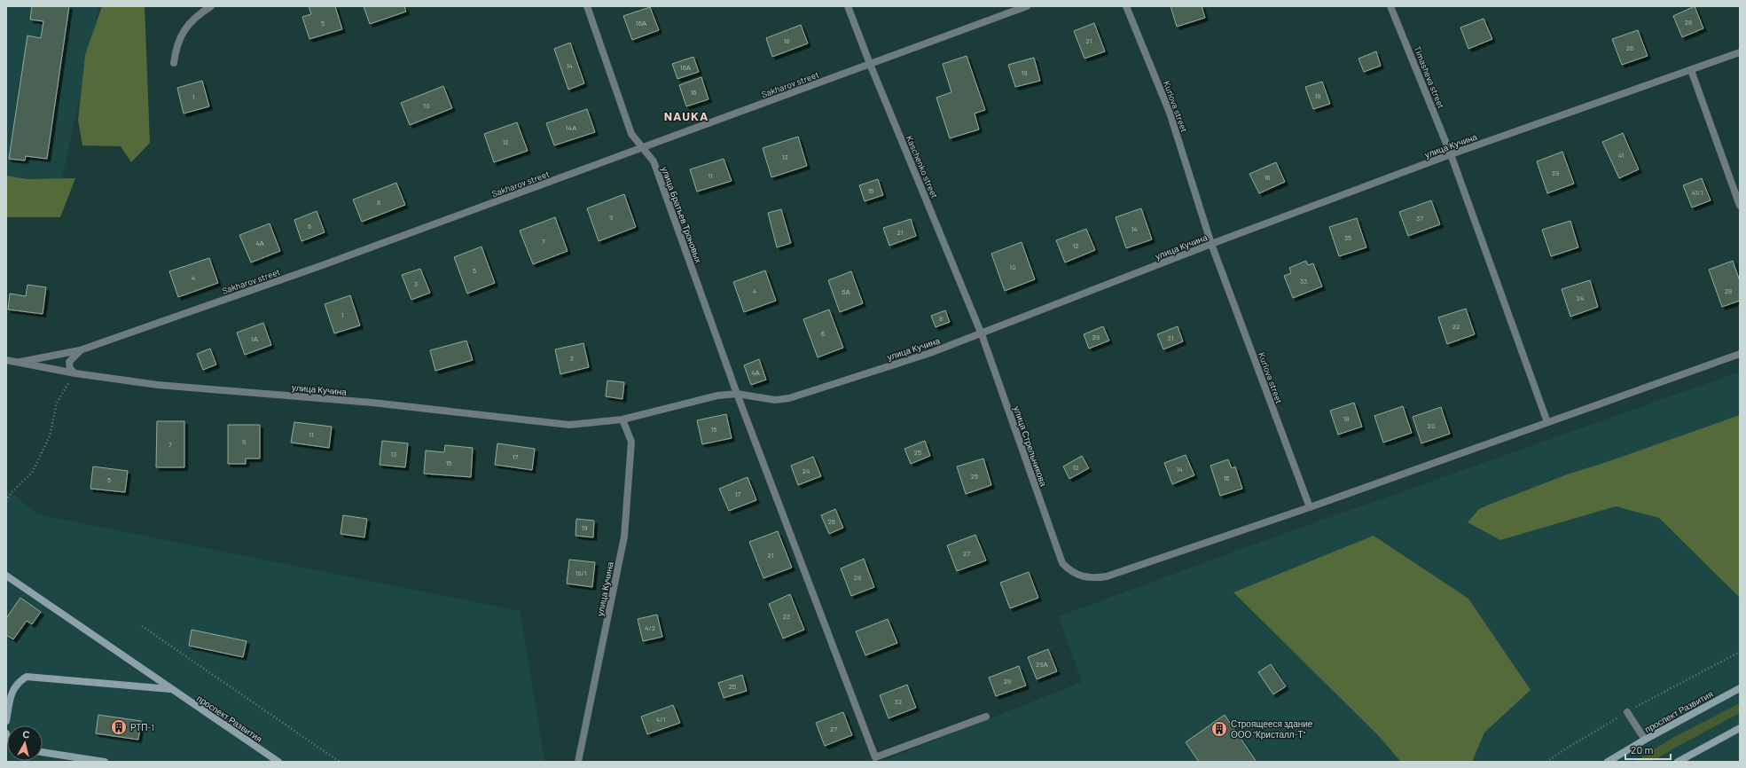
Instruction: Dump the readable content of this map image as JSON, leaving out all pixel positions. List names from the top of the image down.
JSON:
{
  "streets": {
    "street": [
      "Timasheva street",
      "Sakharov street",
      "Kurlova street",
      "улица Кучина",
      "Kaschenko street",
      "улица Братьев Троновых",
      "улица Стрельникова",
      "проспект Развития"
    ]
  },
  "crossings": [
    ["Timasheva street", "улица Кучина"],
    ["Sakharov street", "улица Кучина"],
    ["Sakharov street", "Kaschenko street"],
    ["Sakharov street", "улица Братьев Троновых"],
    ["Kurlova street", "улица Кучина"],
    ["Kurlova street", "улица Стрельникова"],
    ["улица Кучина", "Kaschenko street"],
    ["улица Кучина", "улица Братьев Троновых"],
    ["улица Кучина", "улица Стрельникова"],
    ["Kaschenko street", "улица Стрельникова"]
  ],
  "districts": ["NAUKA"],
  "places": {
    "building": ["РТП-1", "Строящееся здание ООО \"Кристалл-Т\""]
  },
  "house_numbers": [
    "28",
    "5",
    "16А",
    "18",
    "21",
    "26",
    "14",
    "16А",
    "19",
    "16",
    "18",
    "1",
    "10",
    "14А",
    "12",
    "41",
    "13",
    "39",
    "11",
    "16",
    "15",
    "41/1",
    "8",
    "9",
    "37",
    "6",
    "14",
    "21",
    "35",
    "7",
    "4А",
    "12",
    "10",
    "5",
    "4",
    "33",
    "3",
    "4",
    "28",
    "6А",
    "24",
    "1",
    "8",
    "22",
    "6",
    "29",
    "31",
    "1А",
    "2",
    "4А",
    "18",
    "20",
    "15",
    "11",
    "9",
    "7",
    "25",
    "13",
    "17",
    "15",
    "12",
    "14",
    "24",
    "25",
    "16",
    "5",
    "17",
    "26",
    "19",
    "27",
    "21",
    "19/1",
    "28",
    "23",
    "4/2",
    "29А",
    "29",
    "25",
    "32",
    "4/1",
    "27"
  ],
  "scale_bar": "20 m",
  "north": "top"
}
